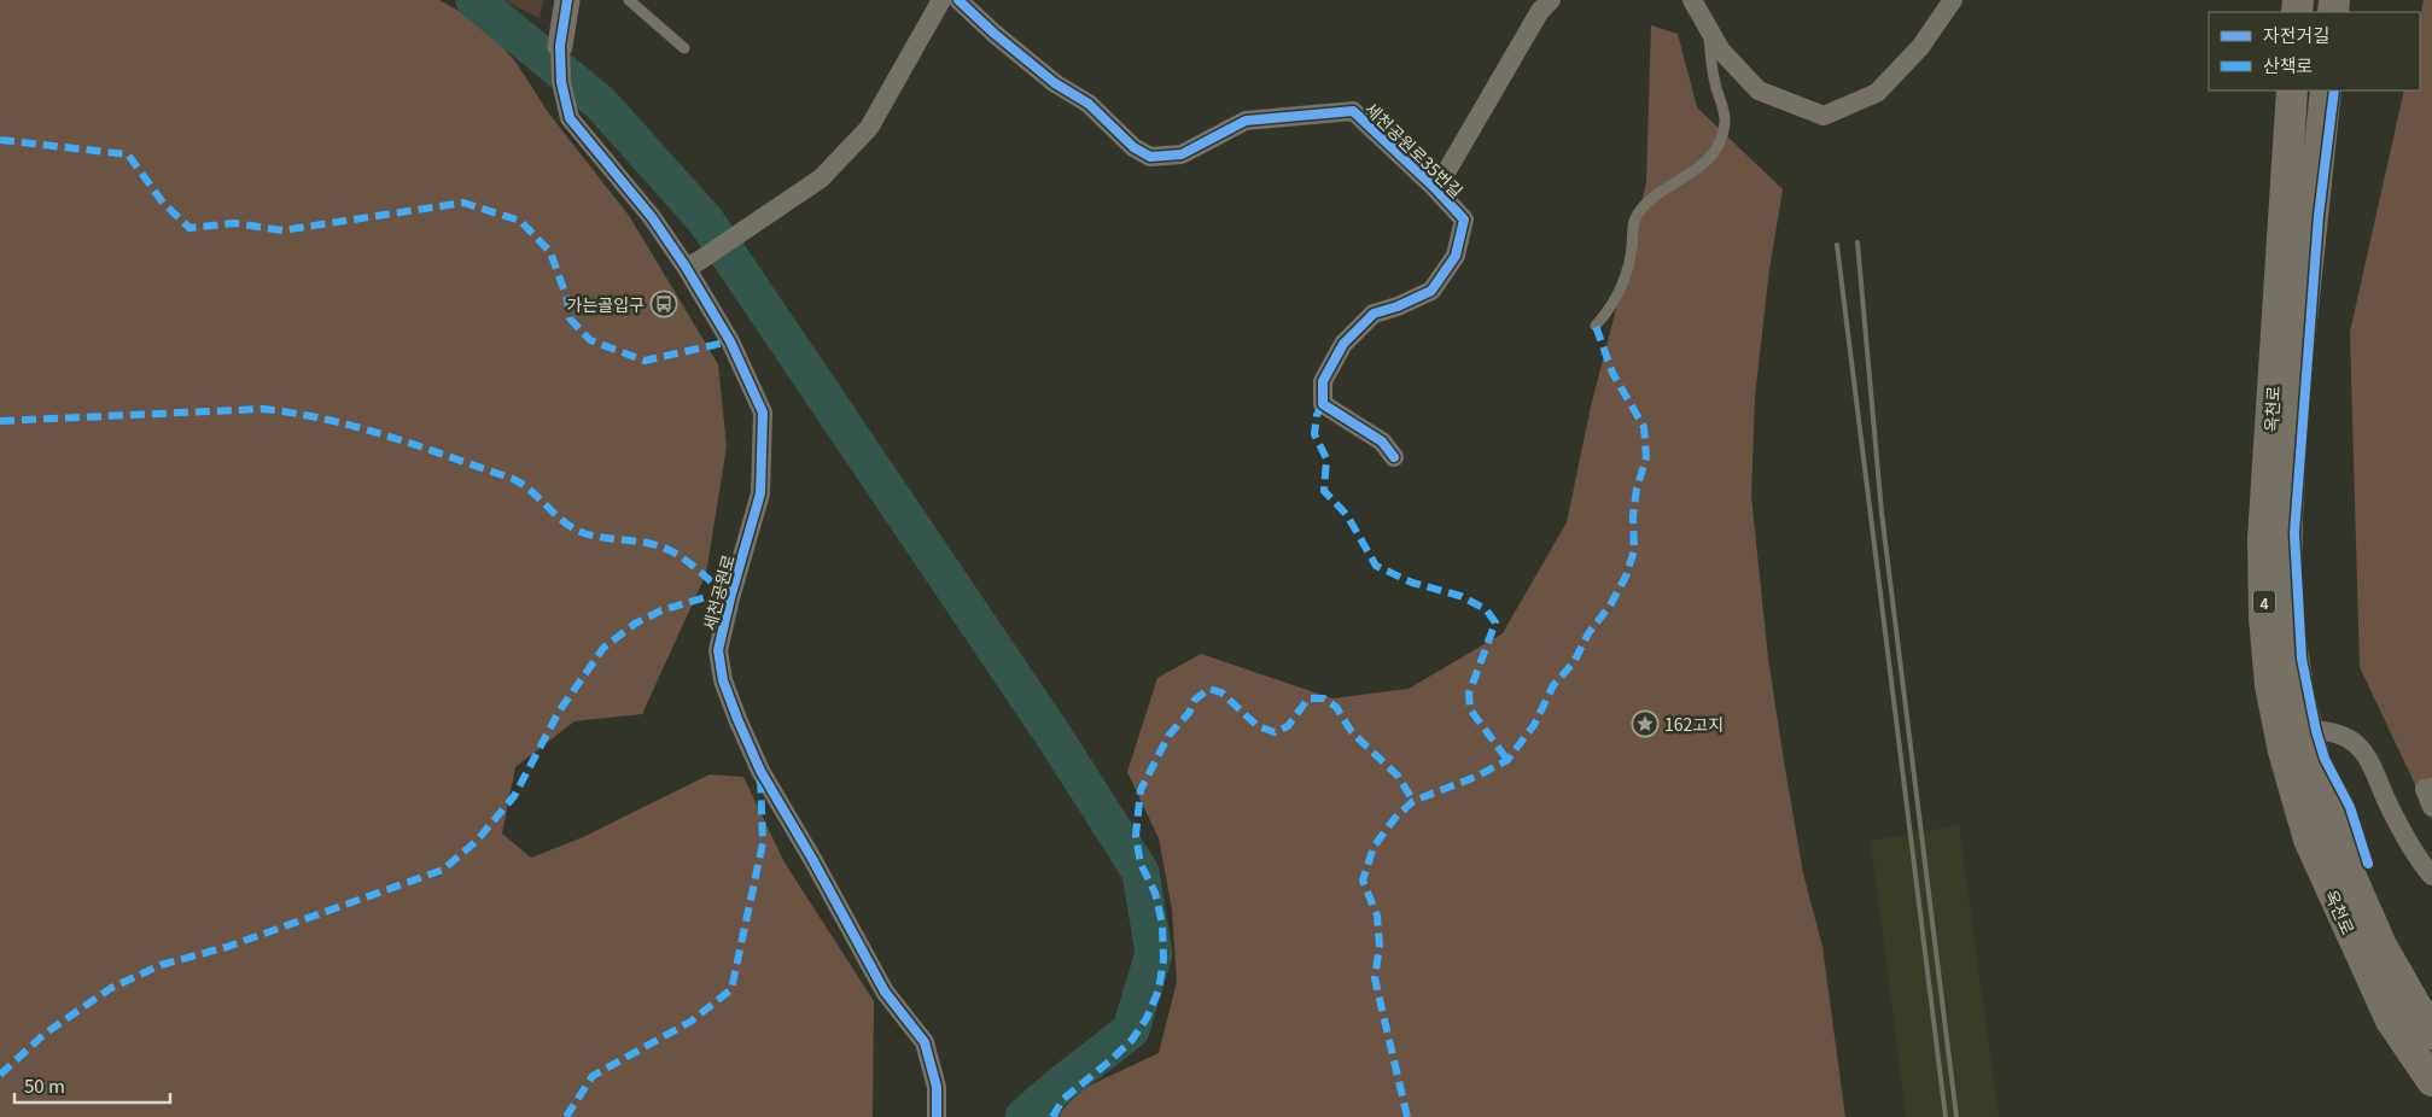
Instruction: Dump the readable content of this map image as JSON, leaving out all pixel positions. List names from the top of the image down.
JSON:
{
  "streets": {
    "main road": ["옥천로", "4"],
    "street": ["세천공원로35번길", "세천공원로"]
  },
  "places": {
    "bus stop": ["가는골입구"],
    "place": ["162고지"]
  },
  "legend": ["자전거길", "산책로"],
  "scale_bar": "50 m"
}
